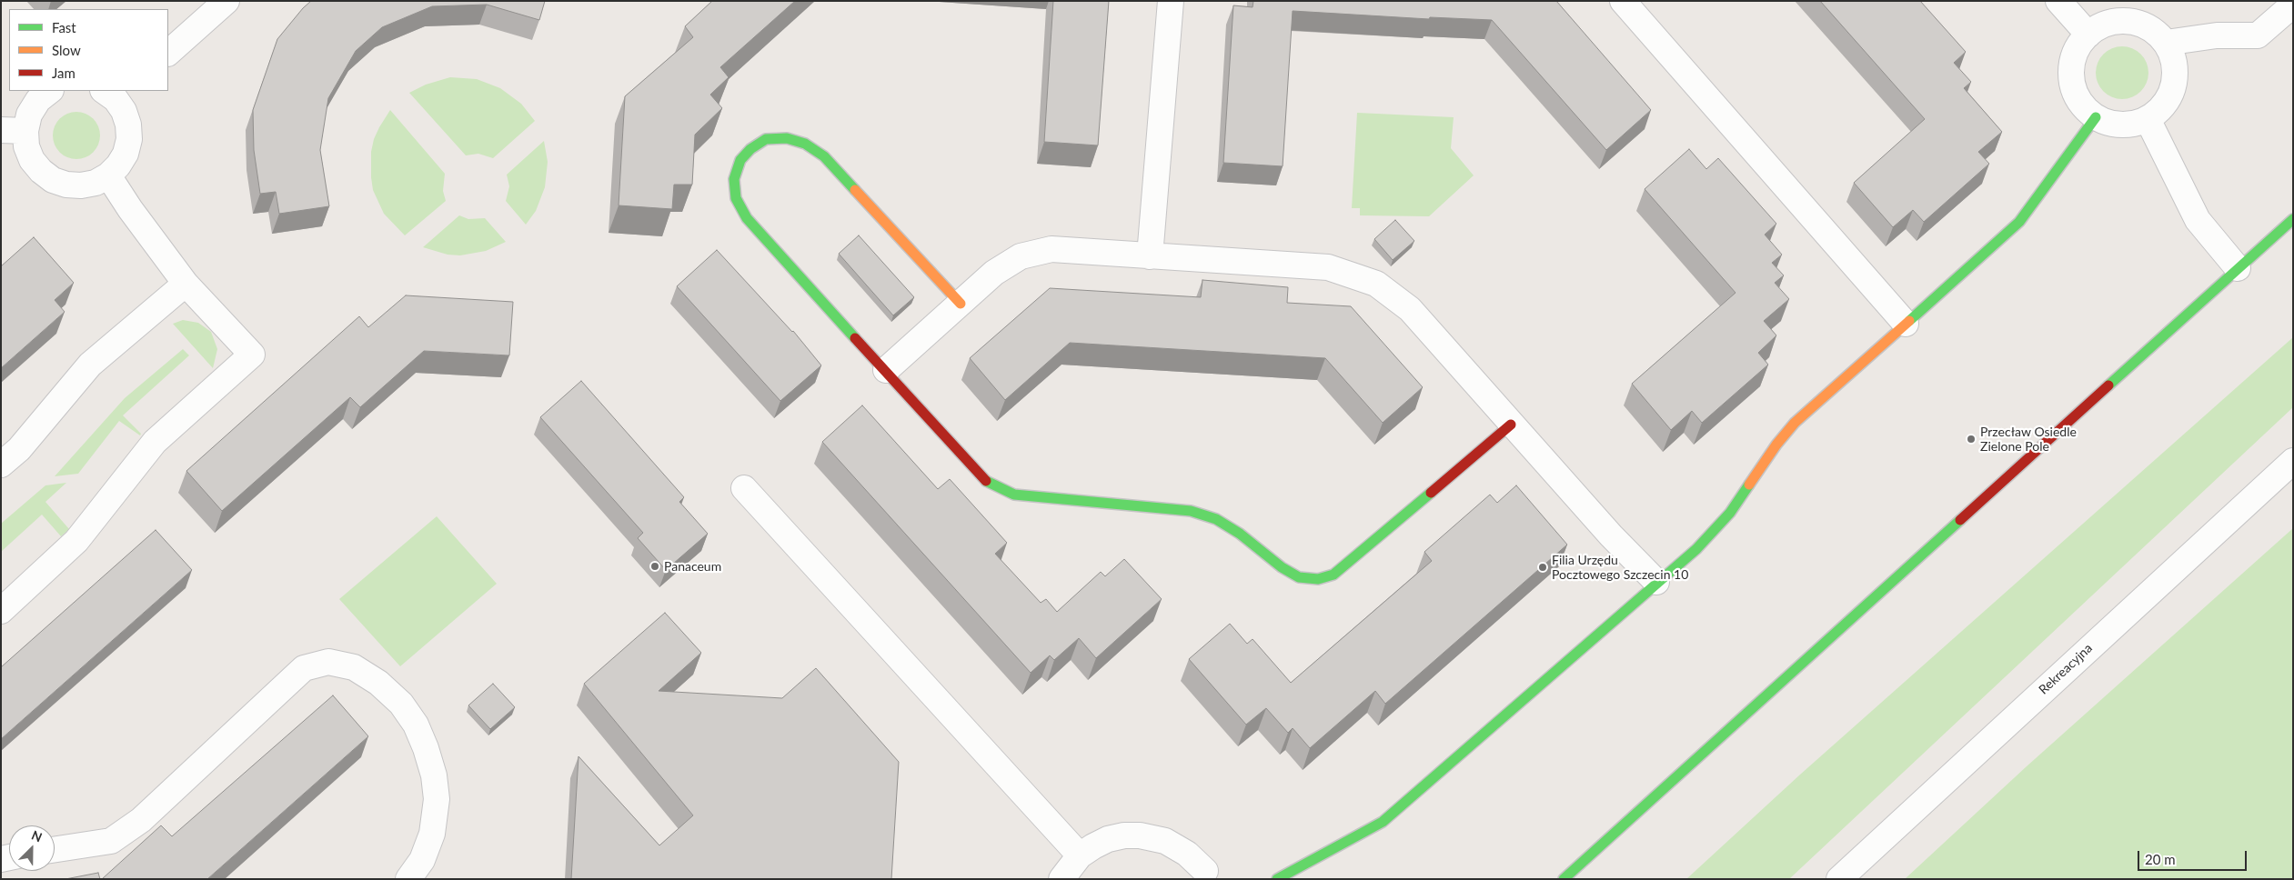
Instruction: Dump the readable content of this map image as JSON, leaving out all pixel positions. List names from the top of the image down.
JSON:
{
  "streets": {
    "street": ["Rekreacyjna"]
  },
  "places": ["Przecław Osiedle Zielone Pole", "Panaceum", "Filia Urzędu Pocztowego Szczecin 10"],
  "legend": ["Fast", "Slow", "Jam"],
  "scale_bar": "20 m",
  "north": "top right"
}
